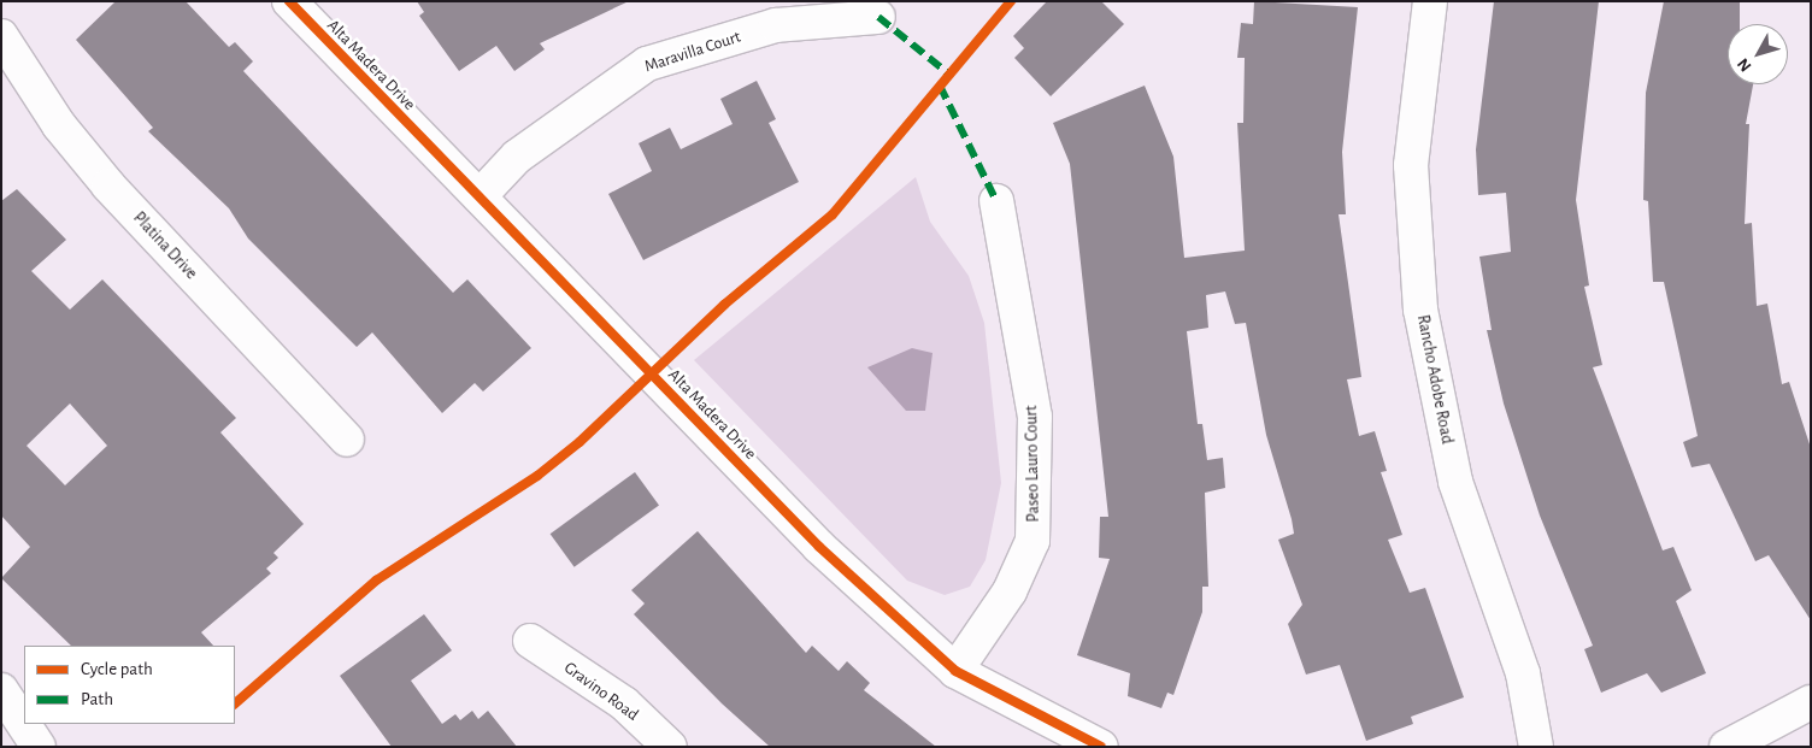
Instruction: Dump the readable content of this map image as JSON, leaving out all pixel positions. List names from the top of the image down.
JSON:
{
  "streets": {
    "street": [
      "Maravilla Court",
      "Alta Madera Drive",
      "Platina Drive",
      "Rancho Adobe Road",
      "Paseo Lauro Court",
      "Gravino Road"
    ]
  },
  "crossings": [
    ["Maravilla Court", "Alta Madera Drive"],
    ["Alta Madera Drive", "Paseo Lauro Court"]
  ],
  "legend": ["Cycle path", "Path"],
  "north": "bottom left"
}
